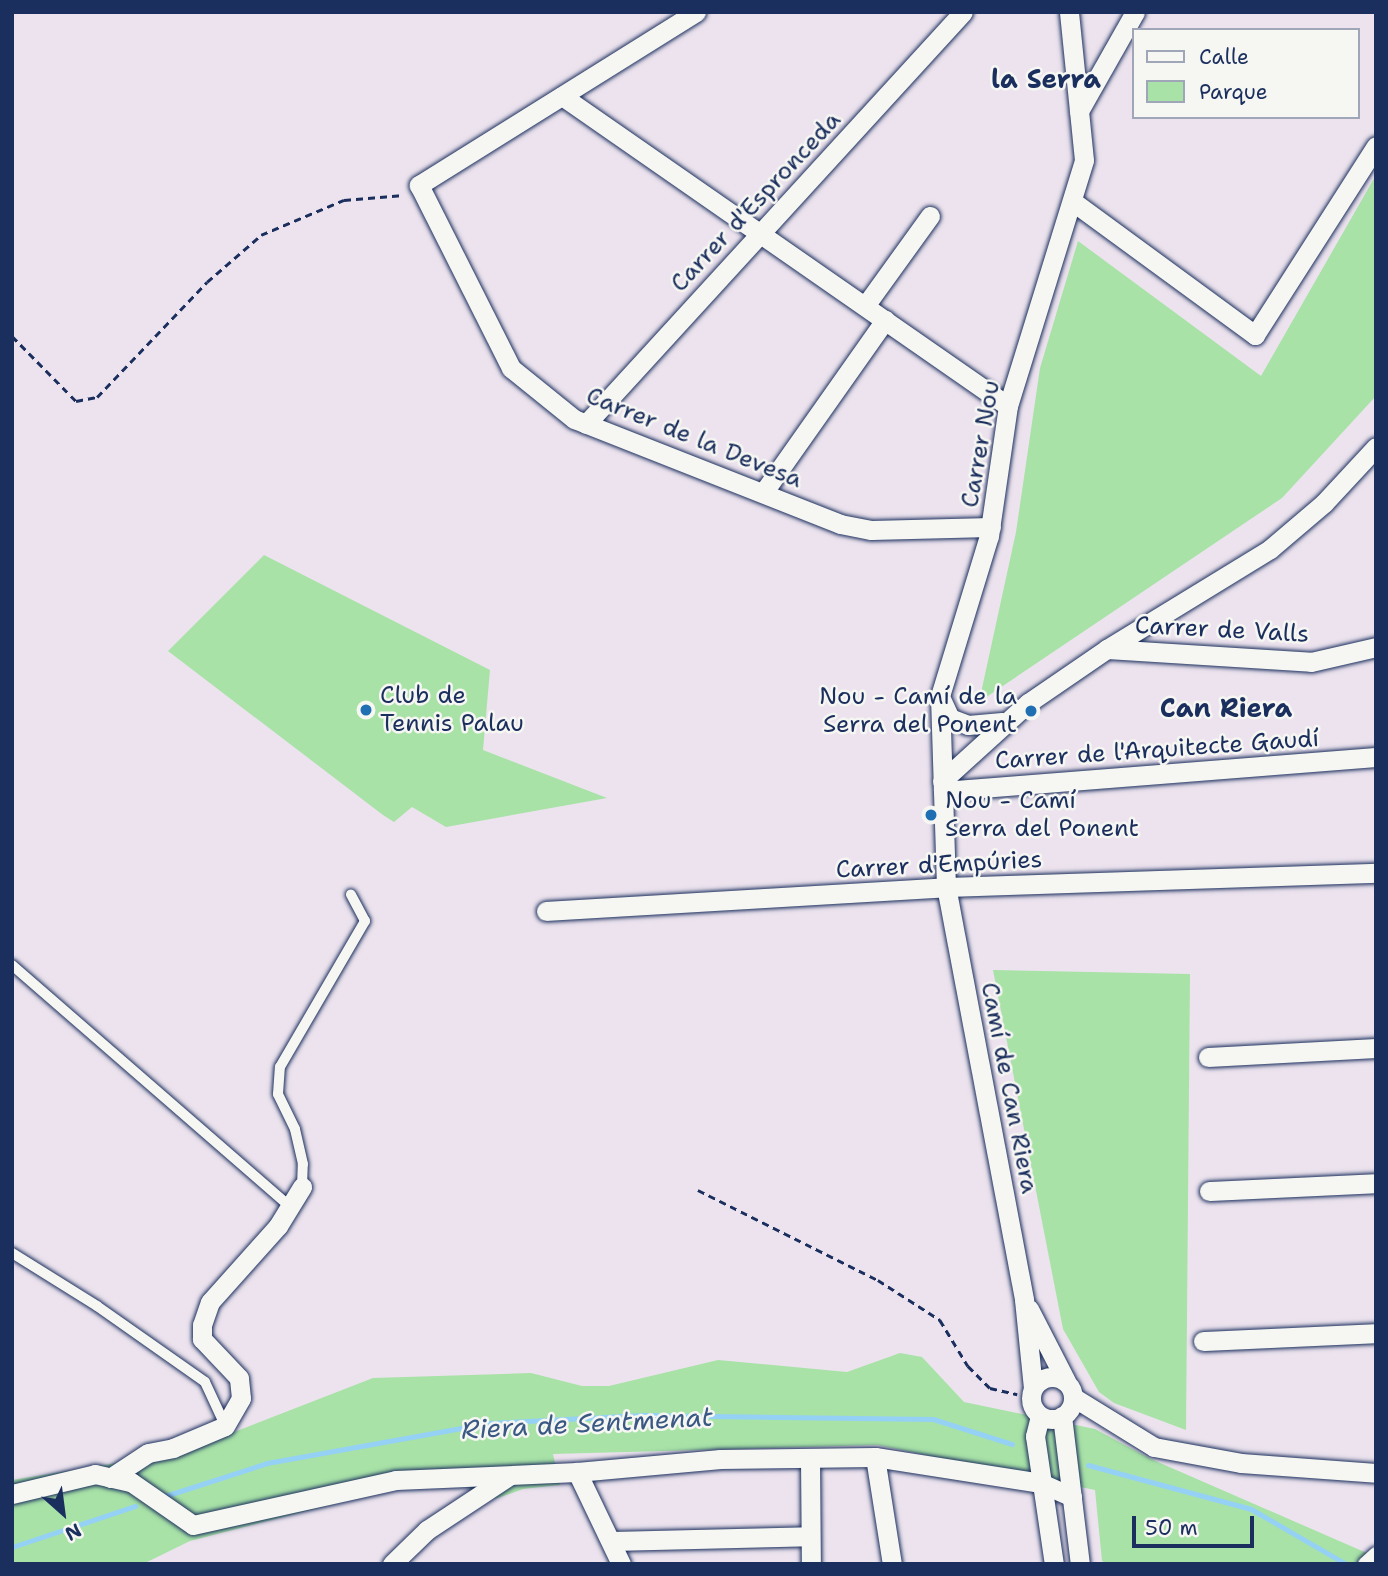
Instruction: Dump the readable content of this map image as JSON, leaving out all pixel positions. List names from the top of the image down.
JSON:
{
  "streets": {
    "street": [
      "Carrer d'Espronceda",
      "Carrer de la Devesa",
      "Carrer Nou",
      "Carrer de Valls",
      "Carrer de l'Arquitecte Gaudí",
      "Carrer d'Empúries",
      "Camí de Can Riera"
    ]
  },
  "crossings": [
    ["Carrer d'Espronceda", "Carrer de la Devesa"],
    ["Carrer de la Devesa", "Carrer Nou"],
    ["Carrer Nou", "Carrer de l'Arquitecte Gaudí"],
    ["Carrer Nou", "Carrer d'Empúries"],
    ["Carrer Nou", "Camí de Can Riera"],
    ["Carrer d'Empúries", "Camí de Can Riera"]
  ],
  "districts": ["la Serra", "Can Riera"],
  "water": ["Riera de Sentmenat"],
  "places": ["Club de Tennis Palau", "Nou - Camí de la Serra del Ponent", "Nou - Camí Serra del Ponent"],
  "legend": ["Calle", "Parque"],
  "scale_bar": "50 m",
  "north": "bottom right"
}
